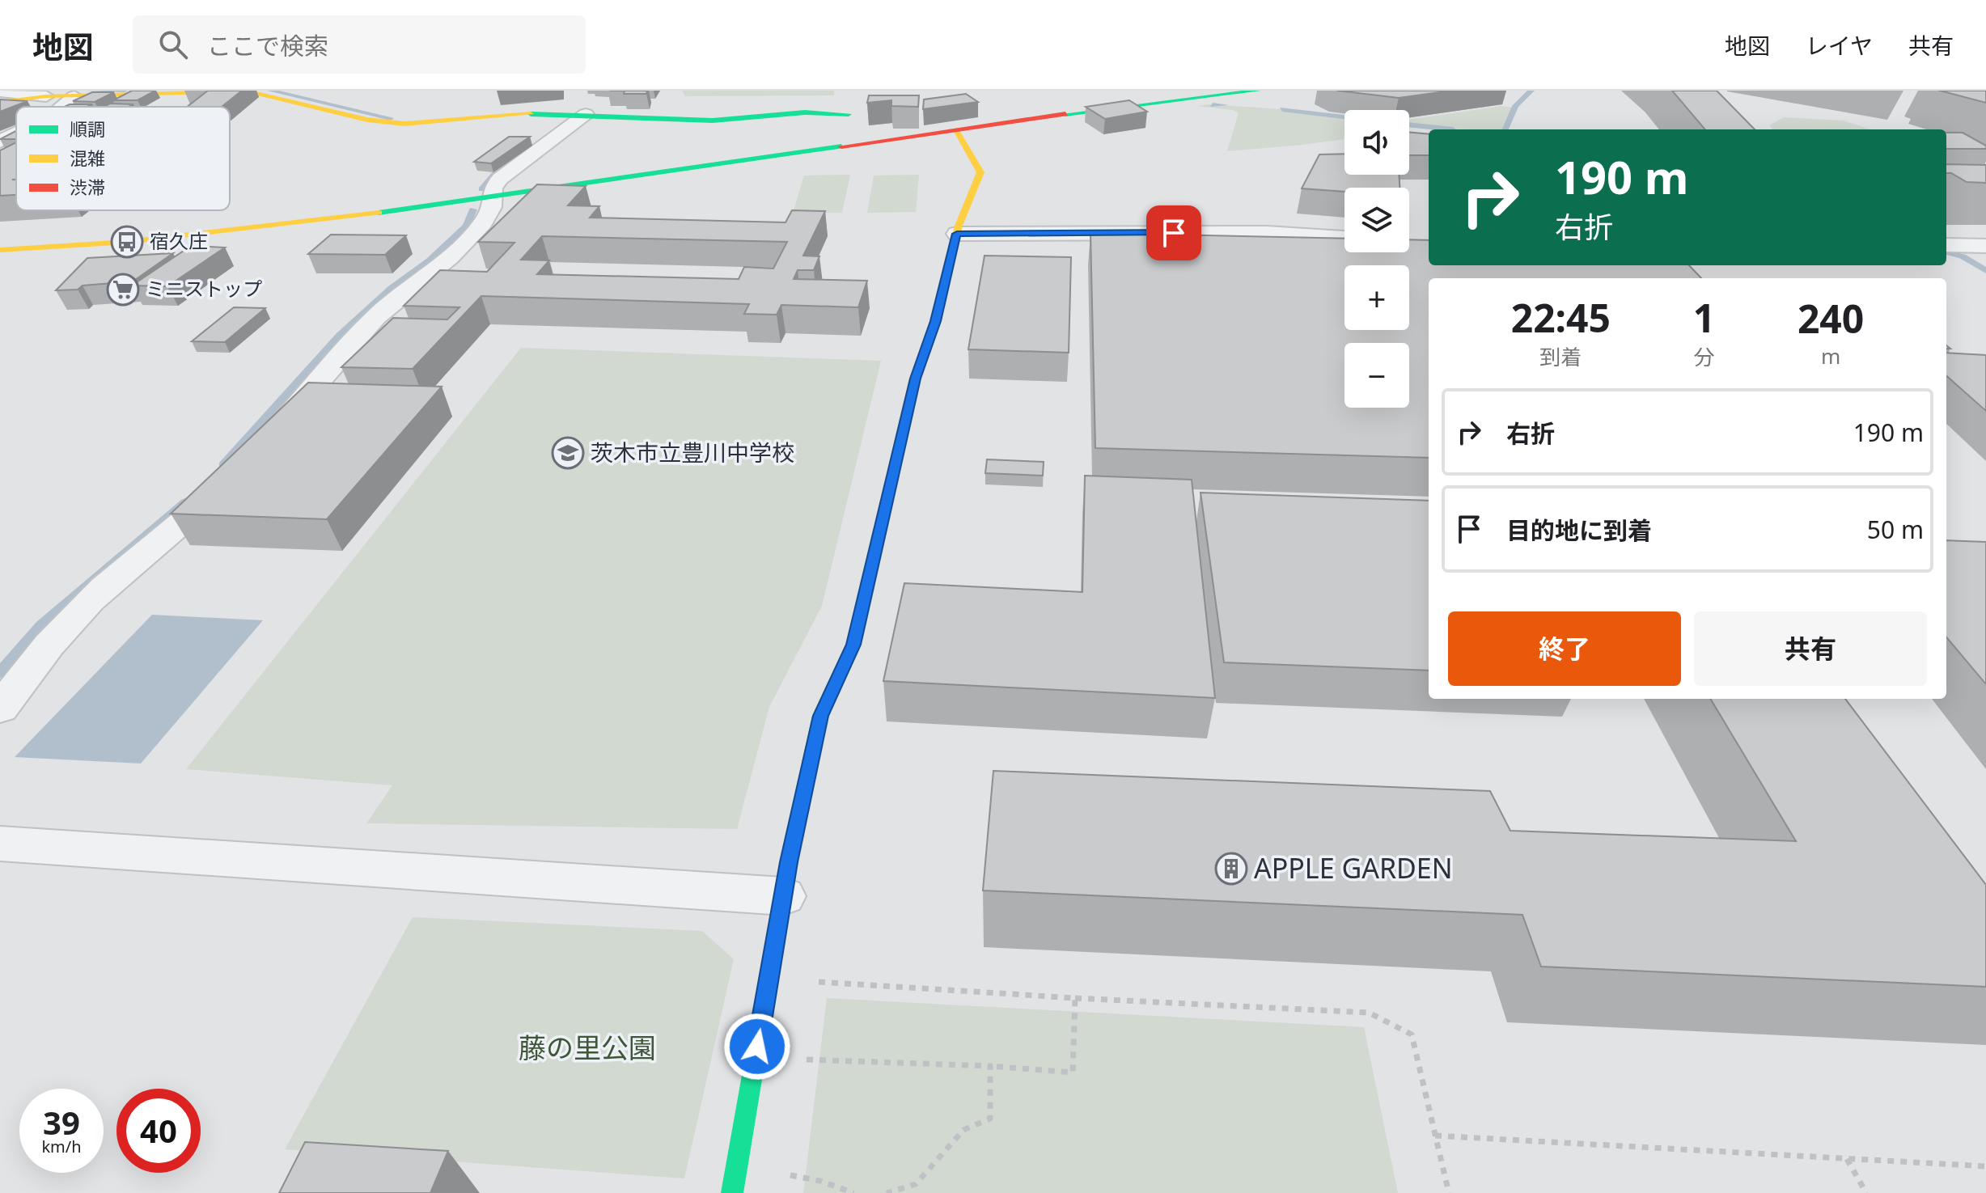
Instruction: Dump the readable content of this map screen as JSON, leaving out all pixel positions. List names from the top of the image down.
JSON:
{
  "parks": ["藤の里公園"],
  "places": {
    "bus stop": ["宿久庄"],
    "supermarket": ["ミニストップ"],
    "school or university": ["茨木市立豊川中学校"],
    "building": ["APPLE GARDEN"]
  },
  "legend": ["順調", "混雑", "渋滞"],
  "page": {
    "header": "地図",
    "search": "ここで検索",
    "nav": ["地図", "レイヤ", "共有"],
    "map_buttons": ["+", "−"],
    "turn": ["190 m", "右折"],
    "eta": [
      "22:45",
      "到着",
      "1",
      "分",
      "240",
      "m"
    ],
    "list": [
      {
        "name": "右折",
        "value": "190 m"
      },
      {
        "name": "目的地に到着",
        "value": "50 m"
      }
    ],
    "buttons": ["終了", "共有"],
    "speed": "39 km/h",
    "limit": "40"
  }
}
